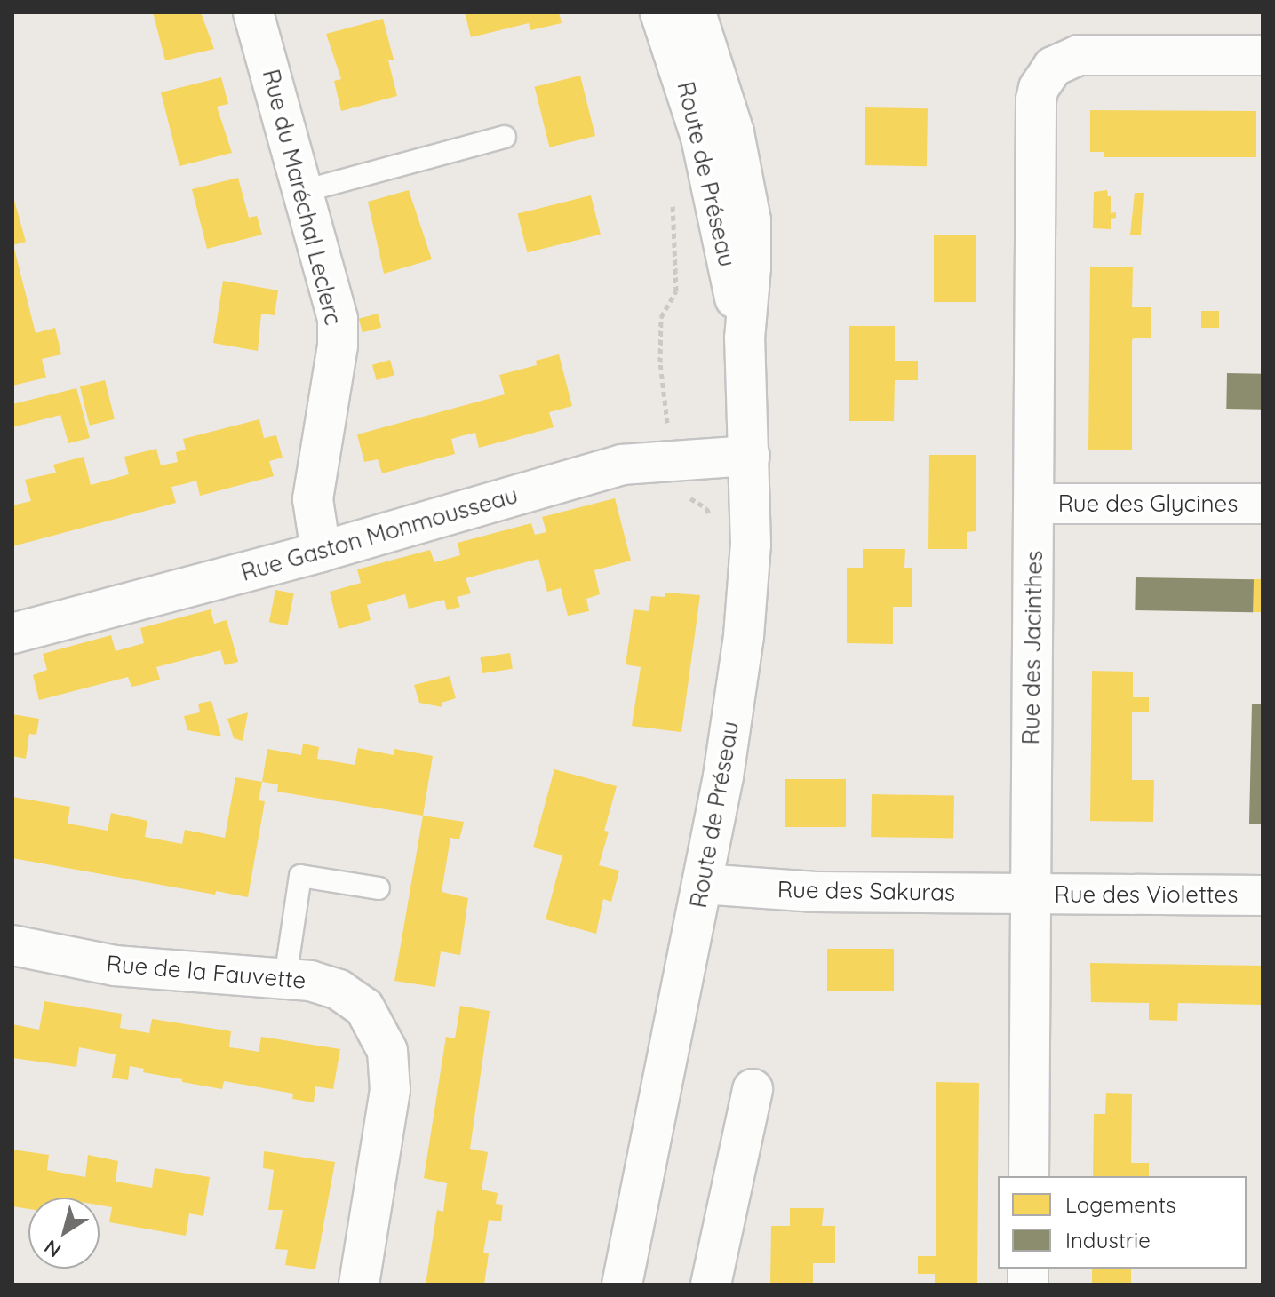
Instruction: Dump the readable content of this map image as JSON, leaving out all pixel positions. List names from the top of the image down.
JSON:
{
  "streets": {
    "street": [
      "Route de Préseau",
      "Rue du Maréchal Leclerc",
      "Rue des Glycines",
      "Rue Gaston Monmousseau",
      "Rue des Jacinthes",
      "Rue des Sakuras",
      "Rue des Violettes",
      "Rue de la Fauvette"
    ]
  },
  "crossings": [
    ["Route de Préseau", "Rue Gaston Monmousseau"],
    ["Route de Préseau", "Rue des Sakuras"],
    ["Rue du Maréchal Leclerc", "Rue Gaston Monmousseau"],
    ["Rue des Glycines", "Rue des Jacinthes"],
    ["Rue des Jacinthes", "Rue des Sakuras"],
    ["Rue des Jacinthes", "Rue des Violettes"],
    ["Rue des Sakuras", "Rue des Violettes"]
  ],
  "legend": ["Logements", "Industrie"],
  "north": "bottom left"
}
